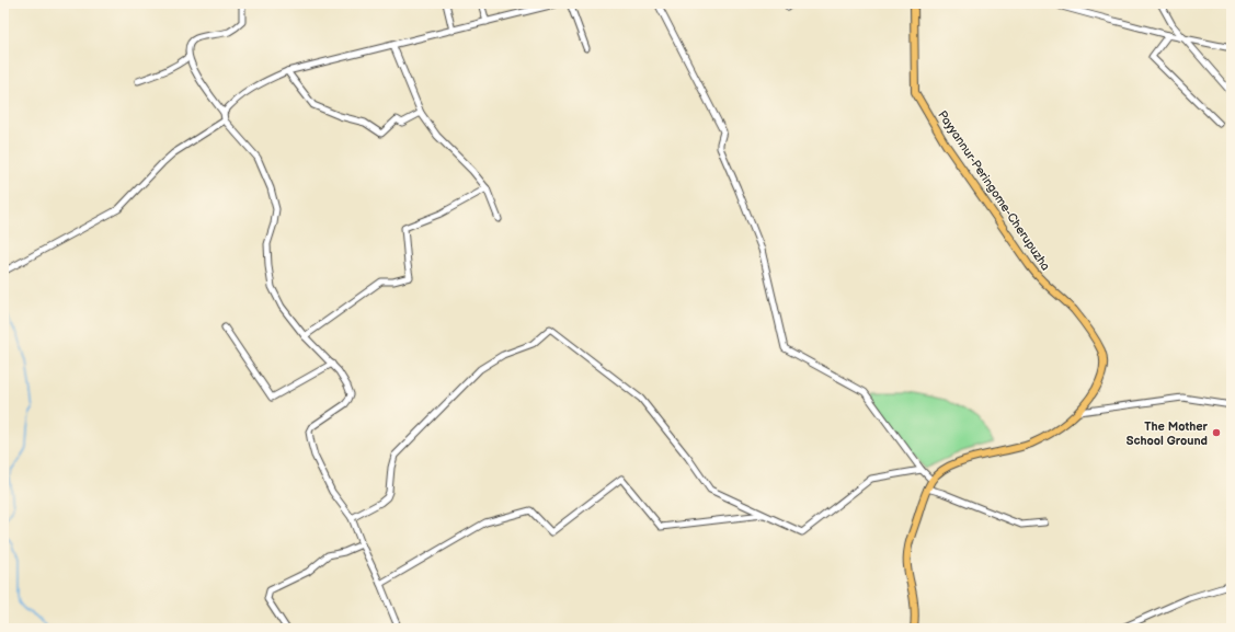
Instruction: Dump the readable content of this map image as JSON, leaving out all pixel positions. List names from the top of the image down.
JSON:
{
  "streets": {
    "main road": ["Payyannur-Peringome-Cherupuzha"]
  },
  "places": ["The Mother School Ground"]
}
